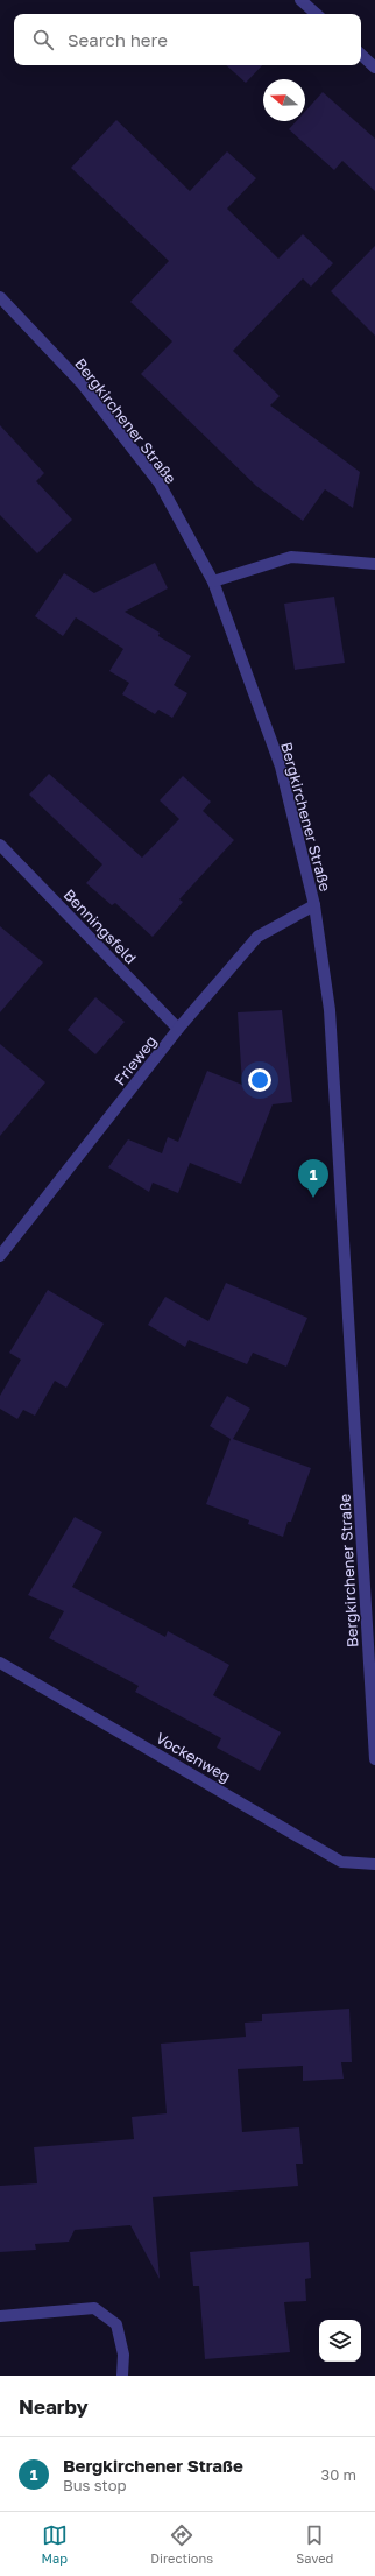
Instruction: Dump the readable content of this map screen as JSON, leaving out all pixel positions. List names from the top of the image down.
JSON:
{
  "streets": {
    "street": [
      "Bergkirchener Straße",
      "Benningsfeld",
      "Frieweg",
      "Vockenweg"
    ]
  },
  "crossings": [
    ["Bergkirchener Straße", "Frieweg"],
    ["Benningsfeld", "Frieweg"]
  ],
  "north": "left",
  "page": {
    "search": "Search here",
    "pins": "1",
    "heading": "Nearby",
    "list": [
      {
        "mark": "1",
        "name": "Bergkirchener Straße",
        "note": "Bus stop",
        "value": "30 m"
      }
    ],
    "nav": ["Map", "Directions", "Saved"]
  }
}
